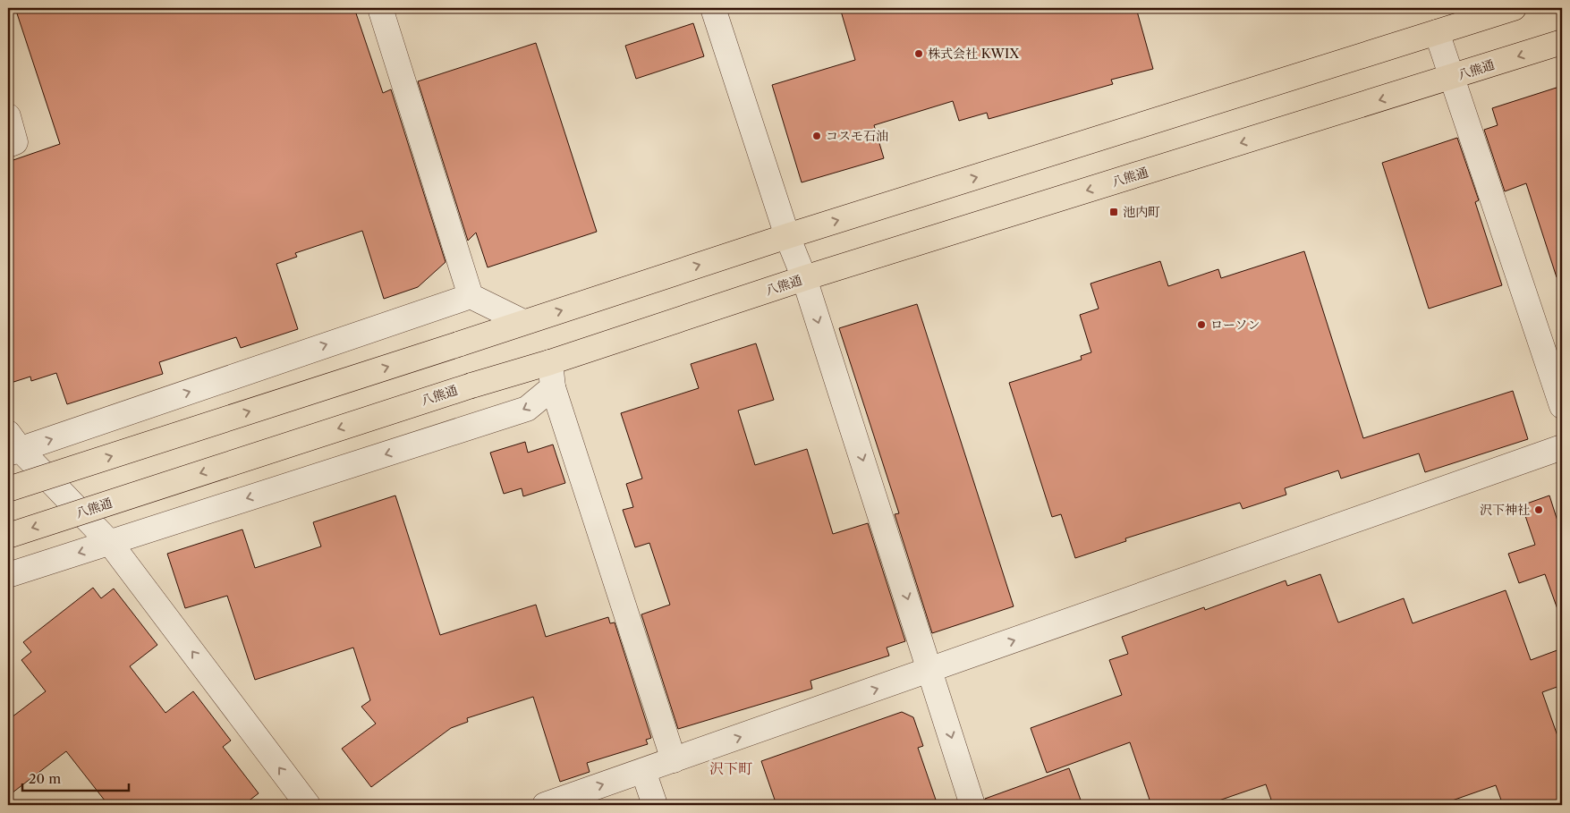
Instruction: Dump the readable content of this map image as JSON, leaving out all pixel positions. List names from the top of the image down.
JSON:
{
  "streets": {
    "main road": ["八熊通"]
  },
  "districts": ["沢下町"],
  "places": {
    "other": [
      "株式会社 KWIX",
      "コスモ石油",
      "ローソン",
      "沢下神社"
    ],
    "transit": ["池内町"]
  },
  "scale_bar": "20 m"
}
